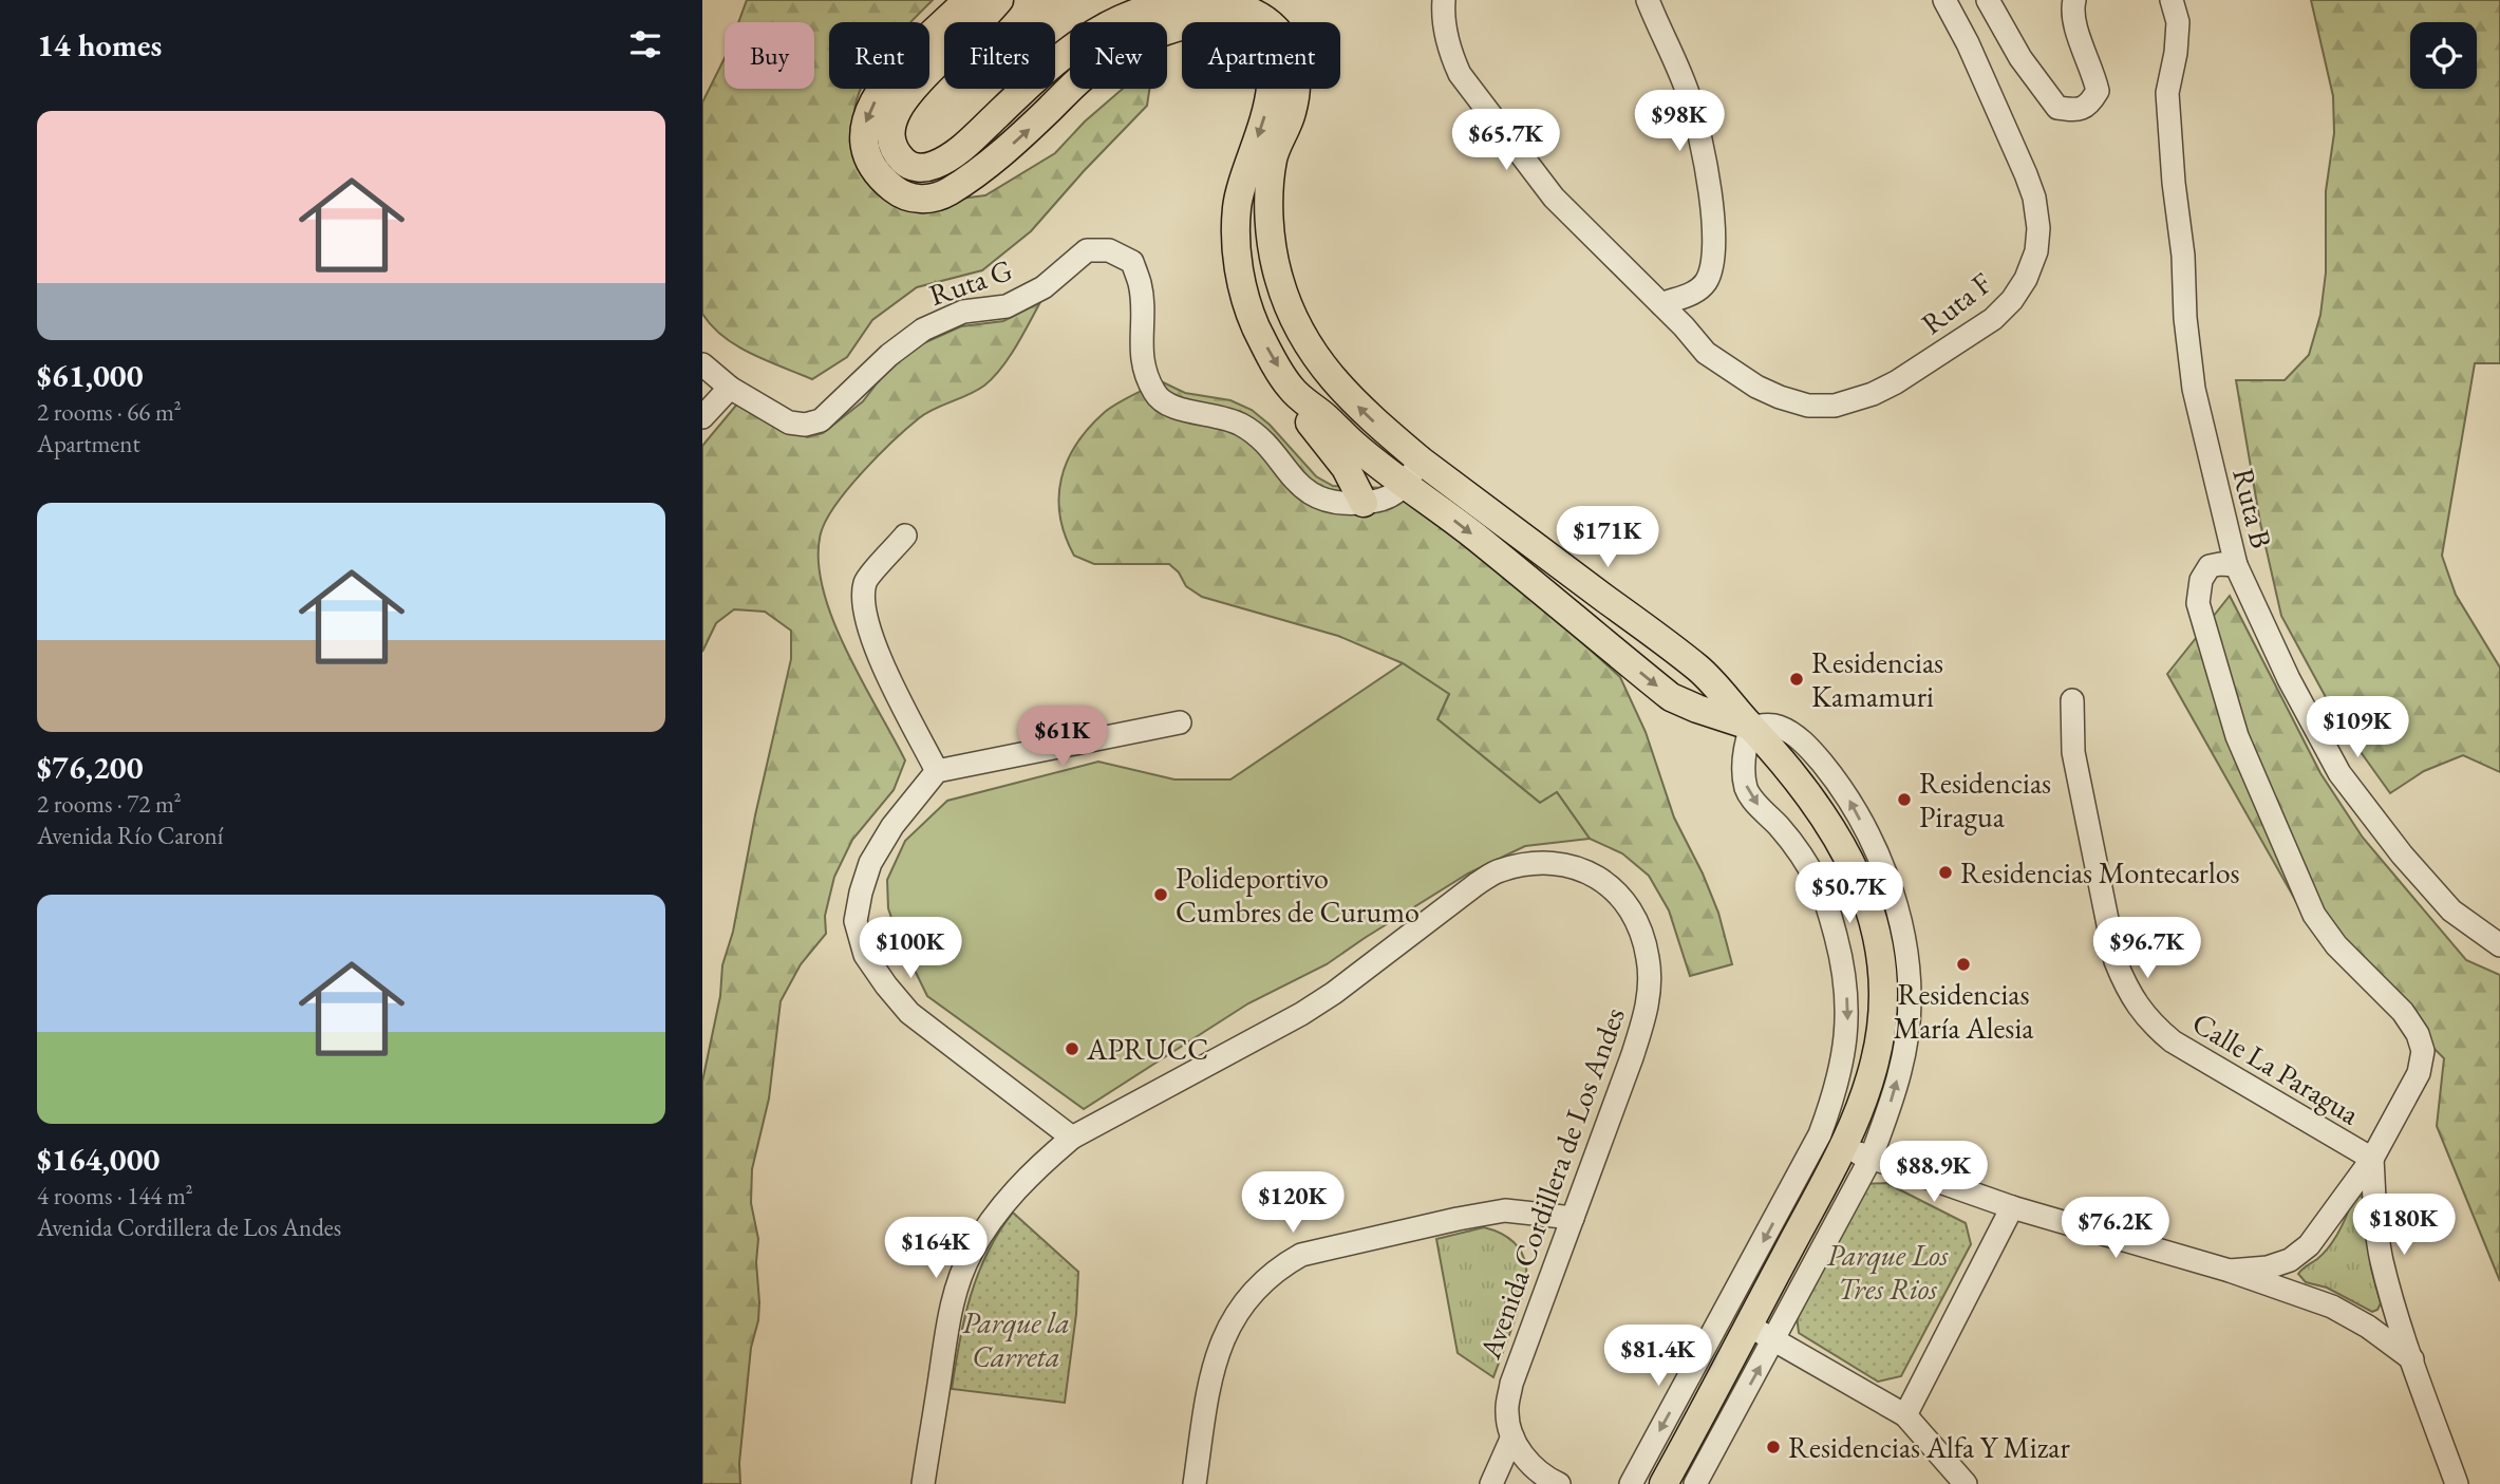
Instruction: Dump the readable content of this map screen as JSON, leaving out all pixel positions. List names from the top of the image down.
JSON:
{
  "streets": {
    "street": [
      "Ruta G",
      "Ruta F",
      "Ruta B",
      "Calle La Paragua",
      "Avenida Cordillera de Los Andes"
    ]
  },
  "parks": ["Parque Los Tres Rios", "Parque la Carreta"],
  "places": [
    "Residencias Kamamuri",
    "Residencias Piragua",
    "Residencias Montecarlos",
    "Polideportivo Cumbres de Curumo",
    "Residencias María Alesia",
    "APRUCC",
    "Residencias Alfa Y Mizar"
  ],
  "page": {
    "heading": "14 homes",
    "chip": [
      "Buy",
      "Rent",
      "Filters",
      "New",
      "Apartment"
    ],
    "list": [
      {
        "name": "$61,000",
        "note": "2 rooms · 66 m² · Apartment"
      },
      {
        "name": "$76,200",
        "note": "2 rooms · 72 m² · Avenida Río Caroní"
      },
      {
        "name": "$164,000",
        "note": "4 rooms · 144 m² · Avenida Cordillera de Los Andes"
      }
    ],
    "price": [
      "$98K",
      "$65.7K",
      "$171K",
      "$109K",
      "$61K",
      "$50.7K",
      "$100K",
      "$96.7K",
      "$88.9K",
      "$120K",
      "$180K",
      "$76.2K",
      "$164K",
      "$81.4K"
    ]
  }
}
